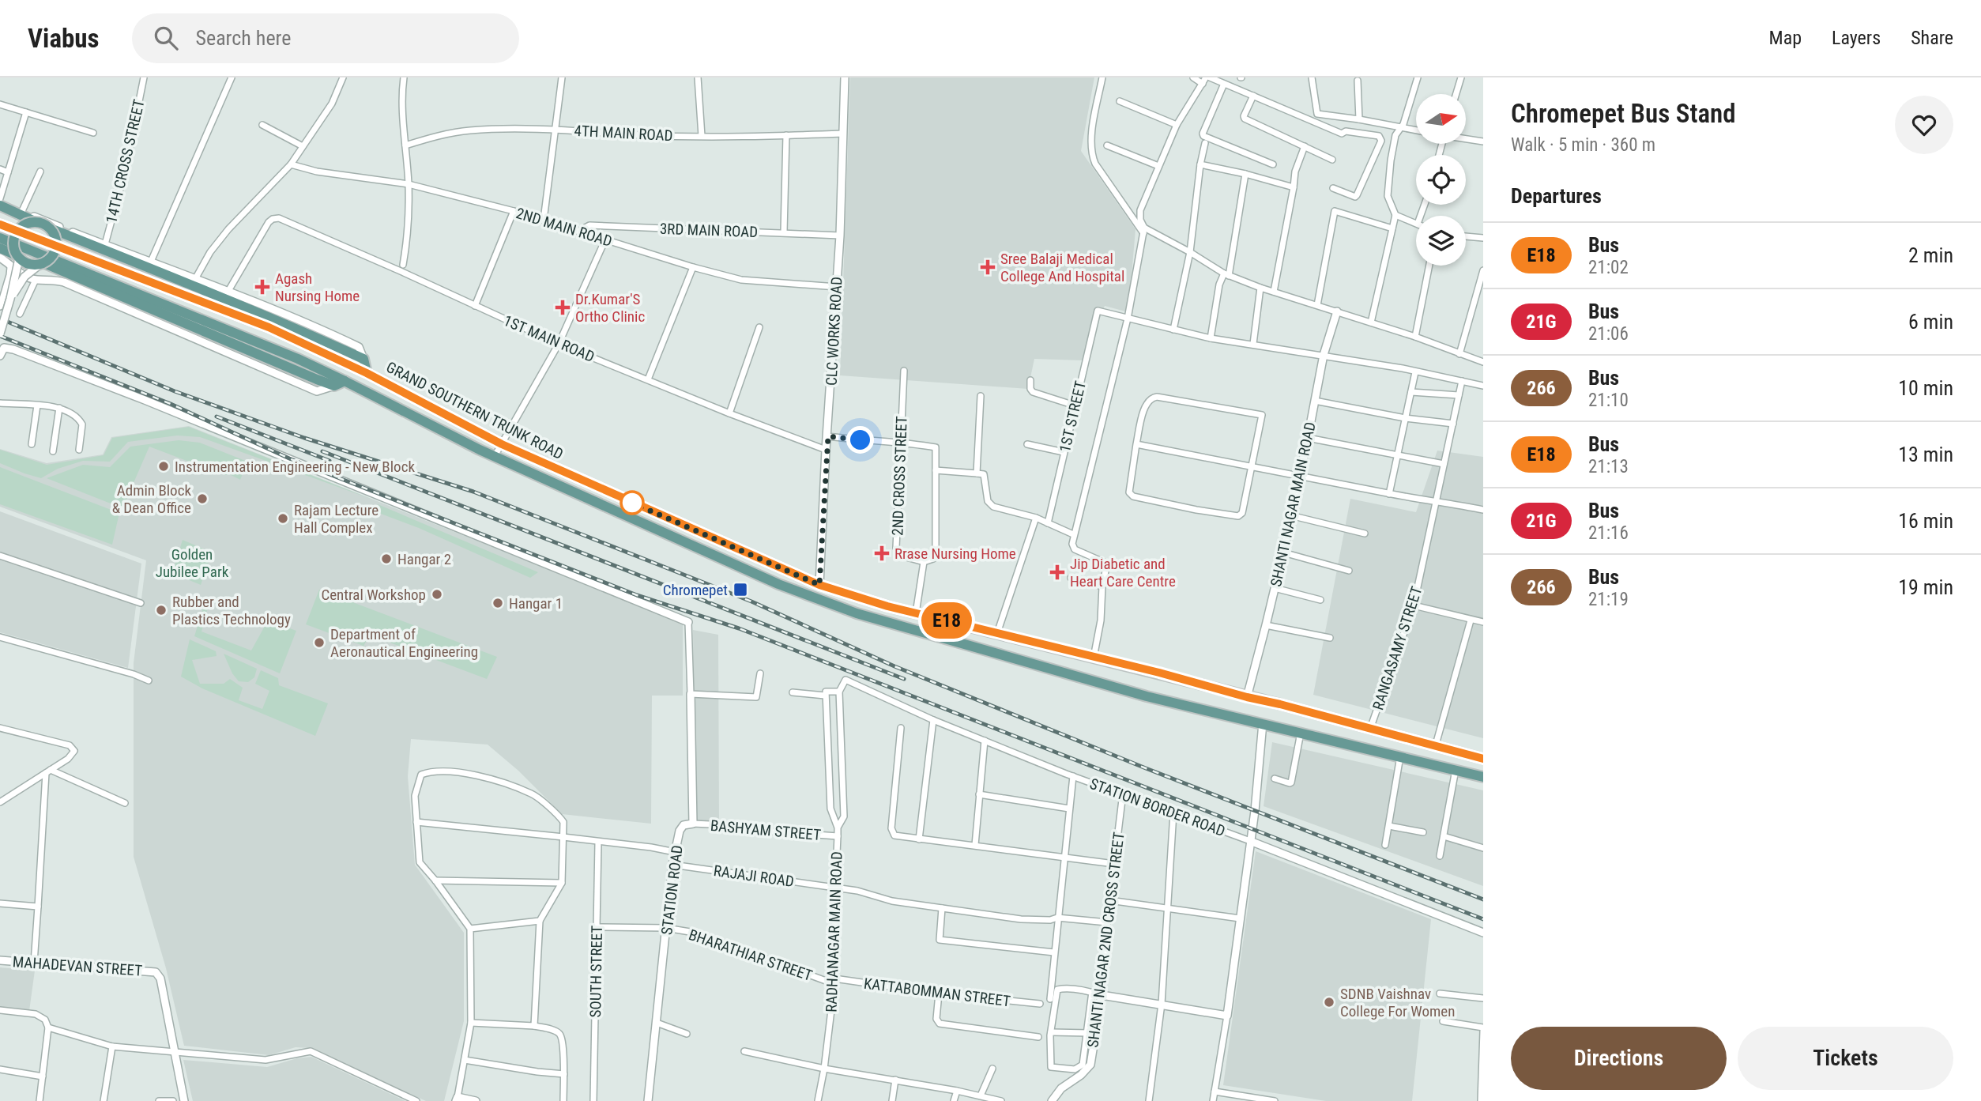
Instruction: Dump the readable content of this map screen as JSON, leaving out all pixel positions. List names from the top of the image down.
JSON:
{
  "streets": {
    "main road": ["GRAND SOUTHERN TRUNK ROAD"],
    "street": [
      "4TH MAIN ROAD",
      "14TH CROSS STREET",
      "2ND MAIN ROAD",
      "3RD MAIN ROAD",
      "CLC WORKS ROAD",
      "1ST MAIN ROAD",
      "1ST STREET",
      "2ND CROSS STREET",
      "SHANTI NAGAR MAIN ROAD",
      "RANGASAMY STREET",
      "STATION BORDER ROAD",
      "BASHYAM STREET",
      "RAJAJI ROAD",
      "STATION ROAD",
      "RADHANAGAR MAIN ROAD",
      "SHANTI NAGAR 2ND CROSS STREET",
      "BHARATHIAR STREET",
      "MAHADEVAN STREET",
      "SOUTH STREET",
      "KATTABOMMAN STREET"
    ]
  },
  "crossings": [
    ["4TH MAIN ROAD", "CLC WORKS ROAD"],
    ["2ND MAIN ROAD", "3RD MAIN ROAD"],
    ["2ND MAIN ROAD", "CLC WORKS ROAD"],
    ["3RD MAIN ROAD", "CLC WORKS ROAD"],
    ["CLC WORKS ROAD", "1ST MAIN ROAD"],
    ["CLC WORKS ROAD", "GRAND SOUTHERN TRUNK ROAD"],
    ["GRAND SOUTHERN TRUNK ROAD", "SHANTI NAGAR MAIN ROAD"],
    ["GRAND SOUTHERN TRUNK ROAD", "RANGASAMY STREET"],
    ["STATION BORDER ROAD", "SHANTI NAGAR 2ND CROSS STREET"],
    ["BASHYAM STREET", "STATION ROAD"],
    ["BASHYAM STREET", "RADHANAGAR MAIN ROAD"],
    ["RAJAJI ROAD", "STATION ROAD"],
    ["RAJAJI ROAD", "RADHANAGAR MAIN ROAD"],
    ["RAJAJI ROAD", "SHANTI NAGAR 2ND CROSS STREET"],
    ["STATION ROAD", "BHARATHIAR STREET"],
    ["RADHANAGAR MAIN ROAD", "BHARATHIAR STREET"],
    ["RADHANAGAR MAIN ROAD", "KATTABOMMAN STREET"],
    ["BHARATHIAR STREET", "SOUTH STREET"],
    ["BHARATHIAR STREET", "KATTABOMMAN STREET"]
  ],
  "parks": ["Golden Jubilee Park"],
  "places": {
    "health": [
      "Sree Balaji Medical College And Hospital",
      "Agash Nursing Home",
      "Dr.Kumar'S Ortho Clinic",
      "Rrase Nursing Home",
      "Jip Diabetic and Heart Care Centre"
    ],
    "other": [
      "Instrumentation Engineering - New Block",
      "Admin Block & Dean Office",
      "Rajam Lecture Hall Complex",
      "Hangar 2",
      "Central Workshop",
      "Hangar 1",
      "Rubber and Plastics Technology",
      "Department of Aeronautical Engineering",
      "SDNB Vaishnav College For Women"
    ],
    "transit": ["Chromepet"]
  },
  "lines": ["bus line E18"],
  "north": "right",
  "page": {
    "header": "Viabus",
    "search": "Search here",
    "nav": ["Map", "Layers", "Share"],
    "on_map": "E18",
    "heading": [
      ["Chromepet Bus Stand", "Walk · 5 min · 360 m"],
      "Departures"
    ],
    "list": [
      {
        "mark": "E18",
        "name": "Bus",
        "note": "21:02",
        "value": "2 min"
      },
      {
        "mark": "21G",
        "name": "Bus",
        "note": "21:06",
        "value": "6 min"
      },
      {
        "mark": "266",
        "name": "Bus",
        "note": "21:10",
        "value": "10 min"
      },
      {
        "mark": "E18",
        "name": "Bus",
        "note": "21:13",
        "value": "13 min"
      },
      {
        "mark": "21G",
        "name": "Bus",
        "note": "21:16",
        "value": "16 min"
      },
      {
        "mark": "266",
        "name": "Bus",
        "note": "21:19",
        "value": "19 min"
      }
    ],
    "buttons": ["Directions", "Tickets"]
  }
}
